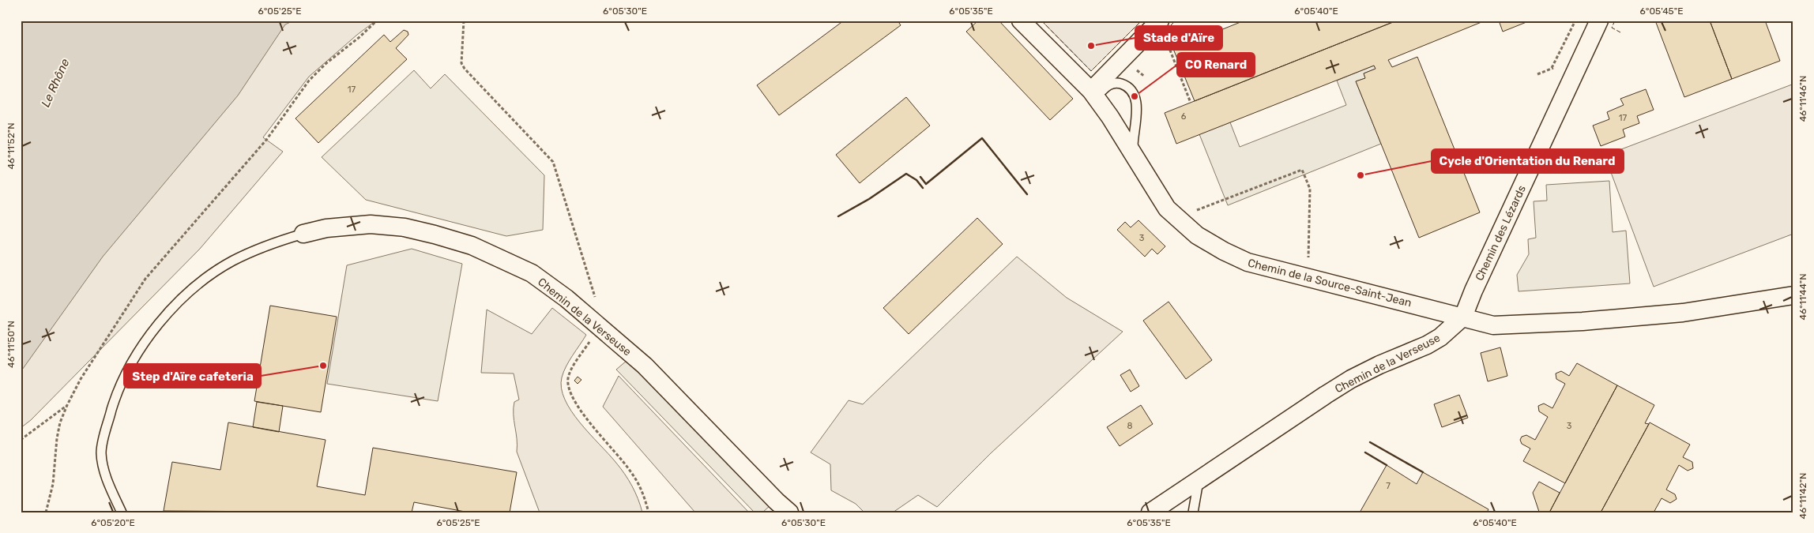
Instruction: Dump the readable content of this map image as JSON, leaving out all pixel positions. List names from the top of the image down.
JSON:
{
  "streets": {
    "street": ["Chemin des Lézards", "Chemin de la Source-Saint-Jean", "Chemin de la Verseuse"]
  },
  "crossings": [
    ["Chemin des Lézards", "Chemin de la Source-Saint-Jean"],
    ["Chemin des Lézards", "Chemin de la Verseuse"],
    ["Chemin de la Source-Saint-Jean", "Chemin de la Verseuse"]
  ],
  "water": ["Le Rhône"],
  "places": [
    "Stade d'Aïre",
    "CO Renard",
    "Cycle d'Orientation du Renard",
    "Step d'Aïre cafeteria"
  ],
  "house_numbers": [
    "17",
    "6",
    "17",
    "3",
    "8",
    "3",
    "7"
  ],
  "coordinates": [
    "6°05'25\"E",
    "6°05'30\"E",
    "6°05'35\"E",
    "6°05'40\"E",
    "6°05'45\"E",
    "46°11'46\"N",
    "46°11'52\"N",
    "46°11'44\"N",
    "46°11'50\"N",
    "46°11'42\"N",
    "6°05'20\"E"
  ]
}
